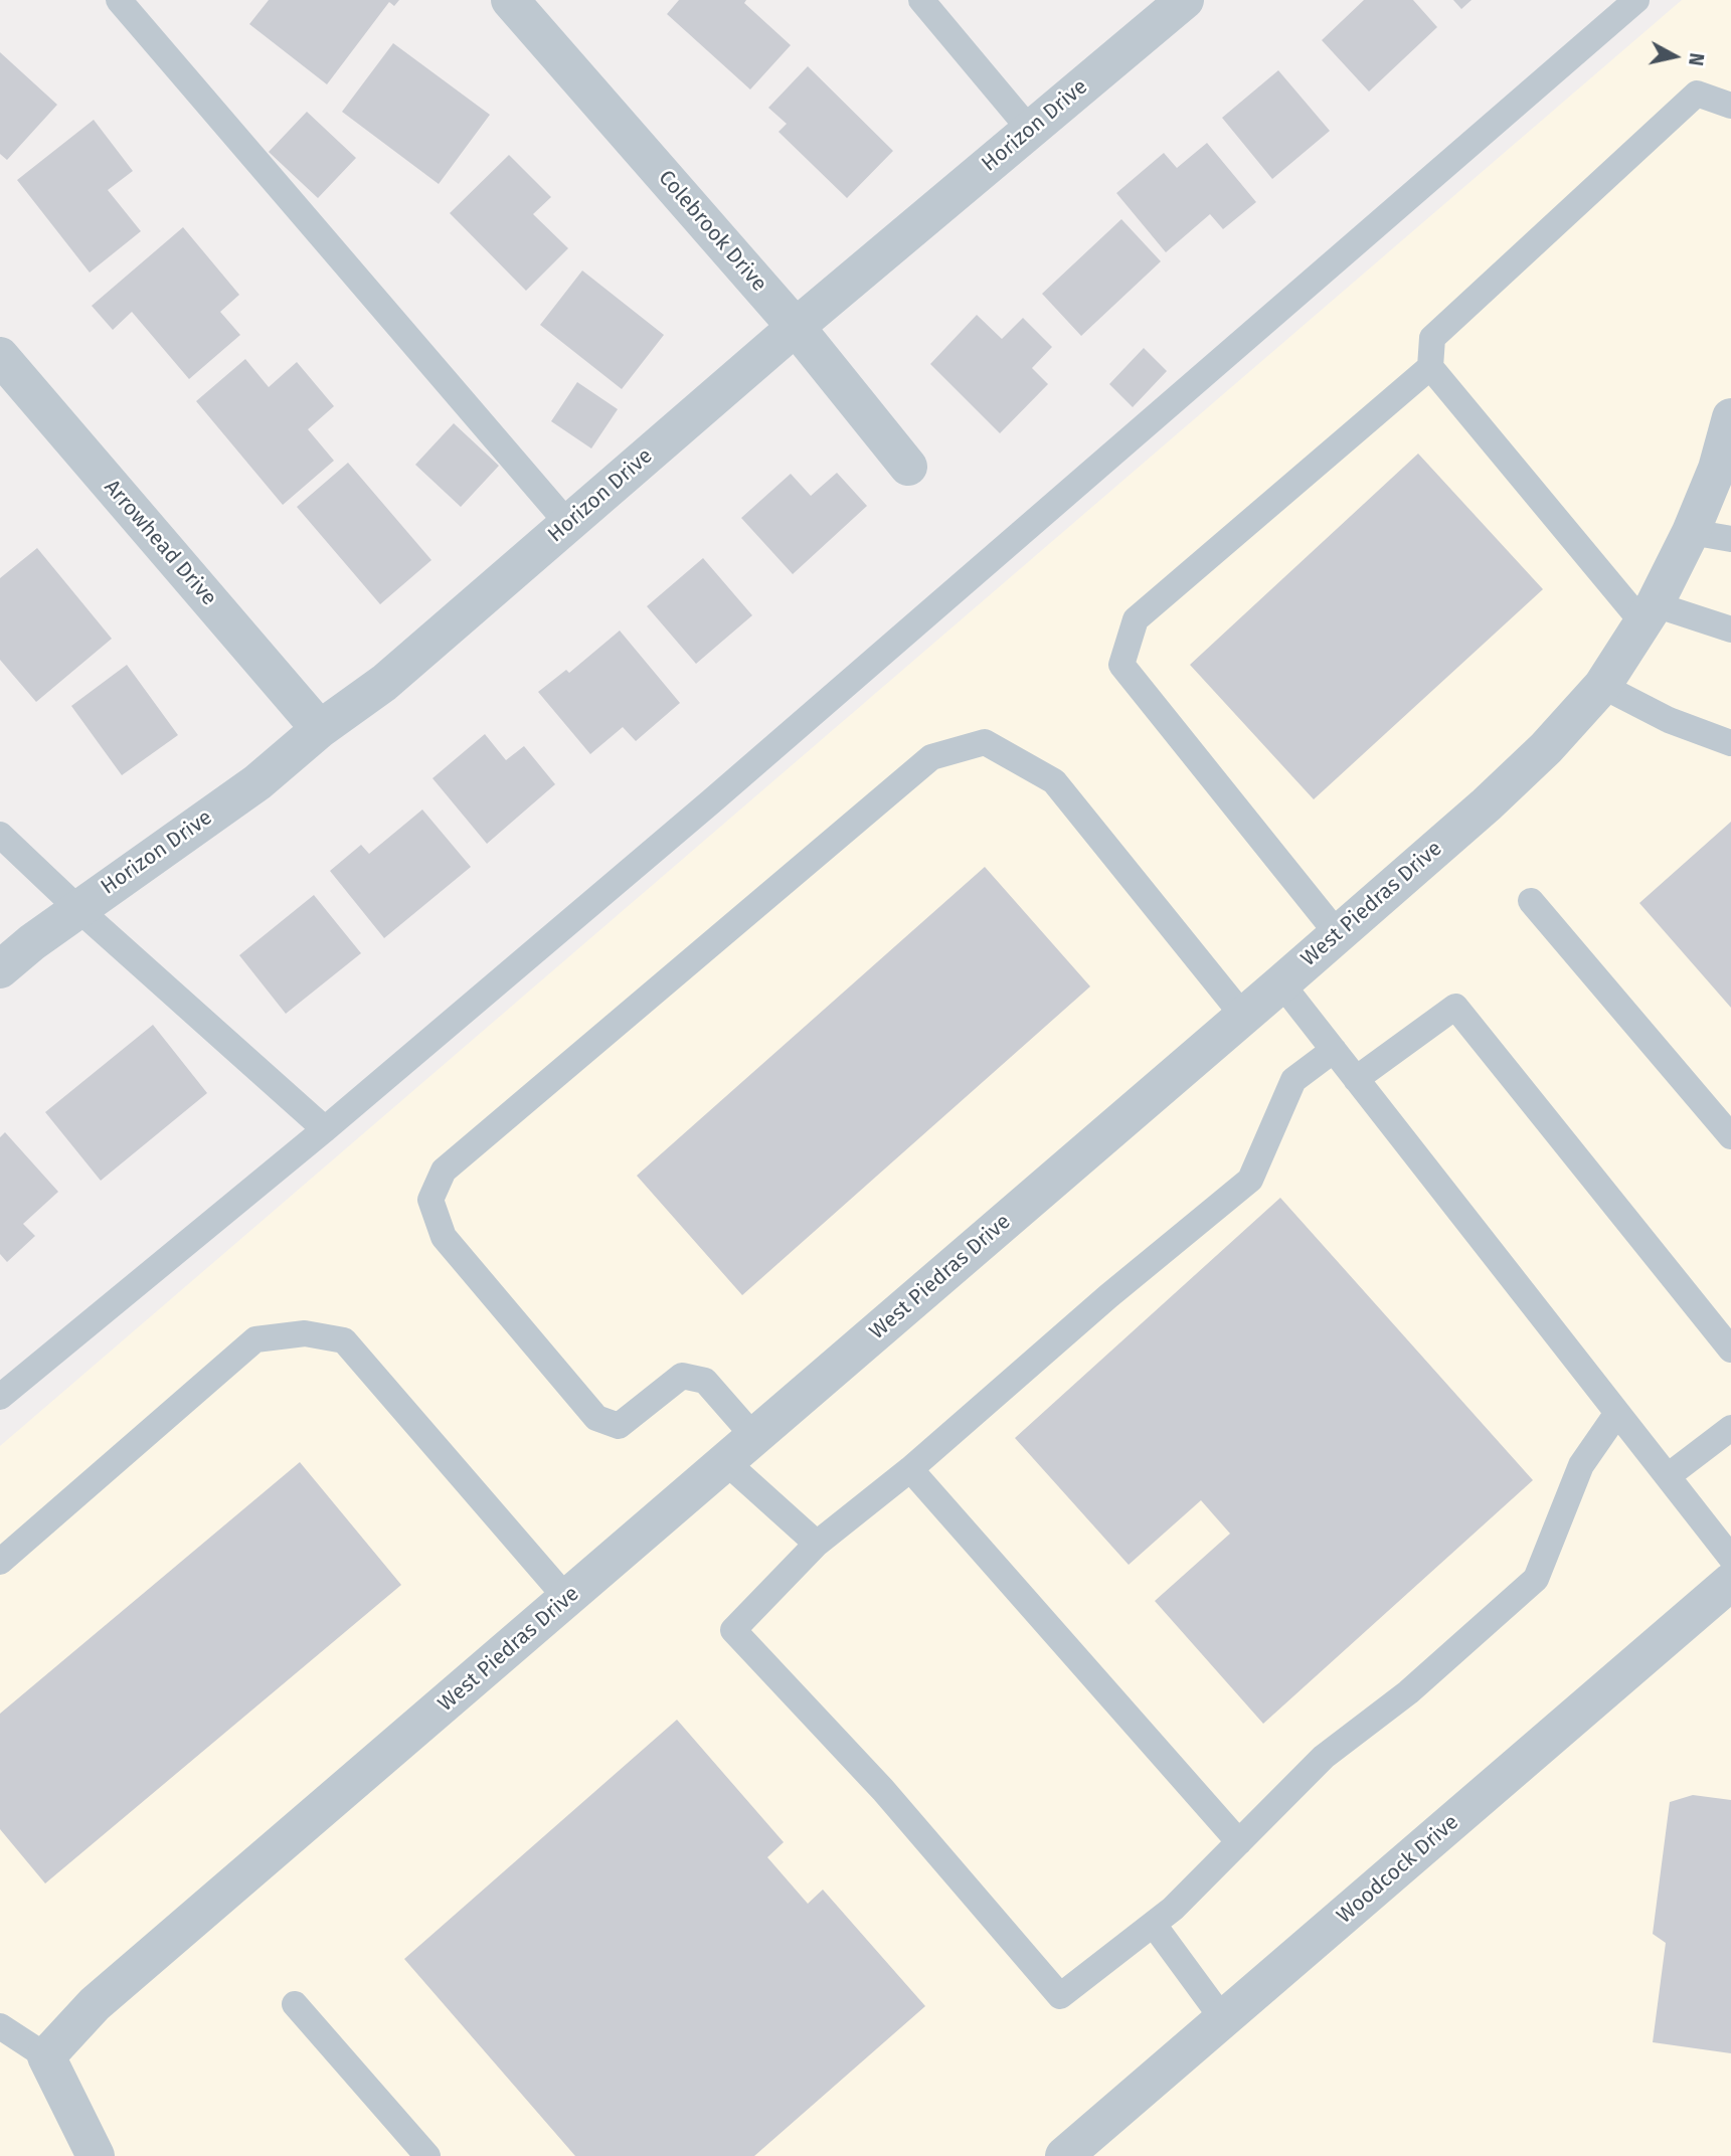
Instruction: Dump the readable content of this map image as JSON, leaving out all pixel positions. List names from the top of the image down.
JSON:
{
  "streets": {
    "street": [
      "Horizon Drive",
      "Colebrook Drive",
      "Arrowhead Drive",
      "West Piedras Drive",
      "Woodcock Drive"
    ]
  },
  "crossings": [
    ["Horizon Drive", "Colebrook Drive"],
    ["Horizon Drive", "Arrowhead Drive"]
  ],
  "north": "right"
}
